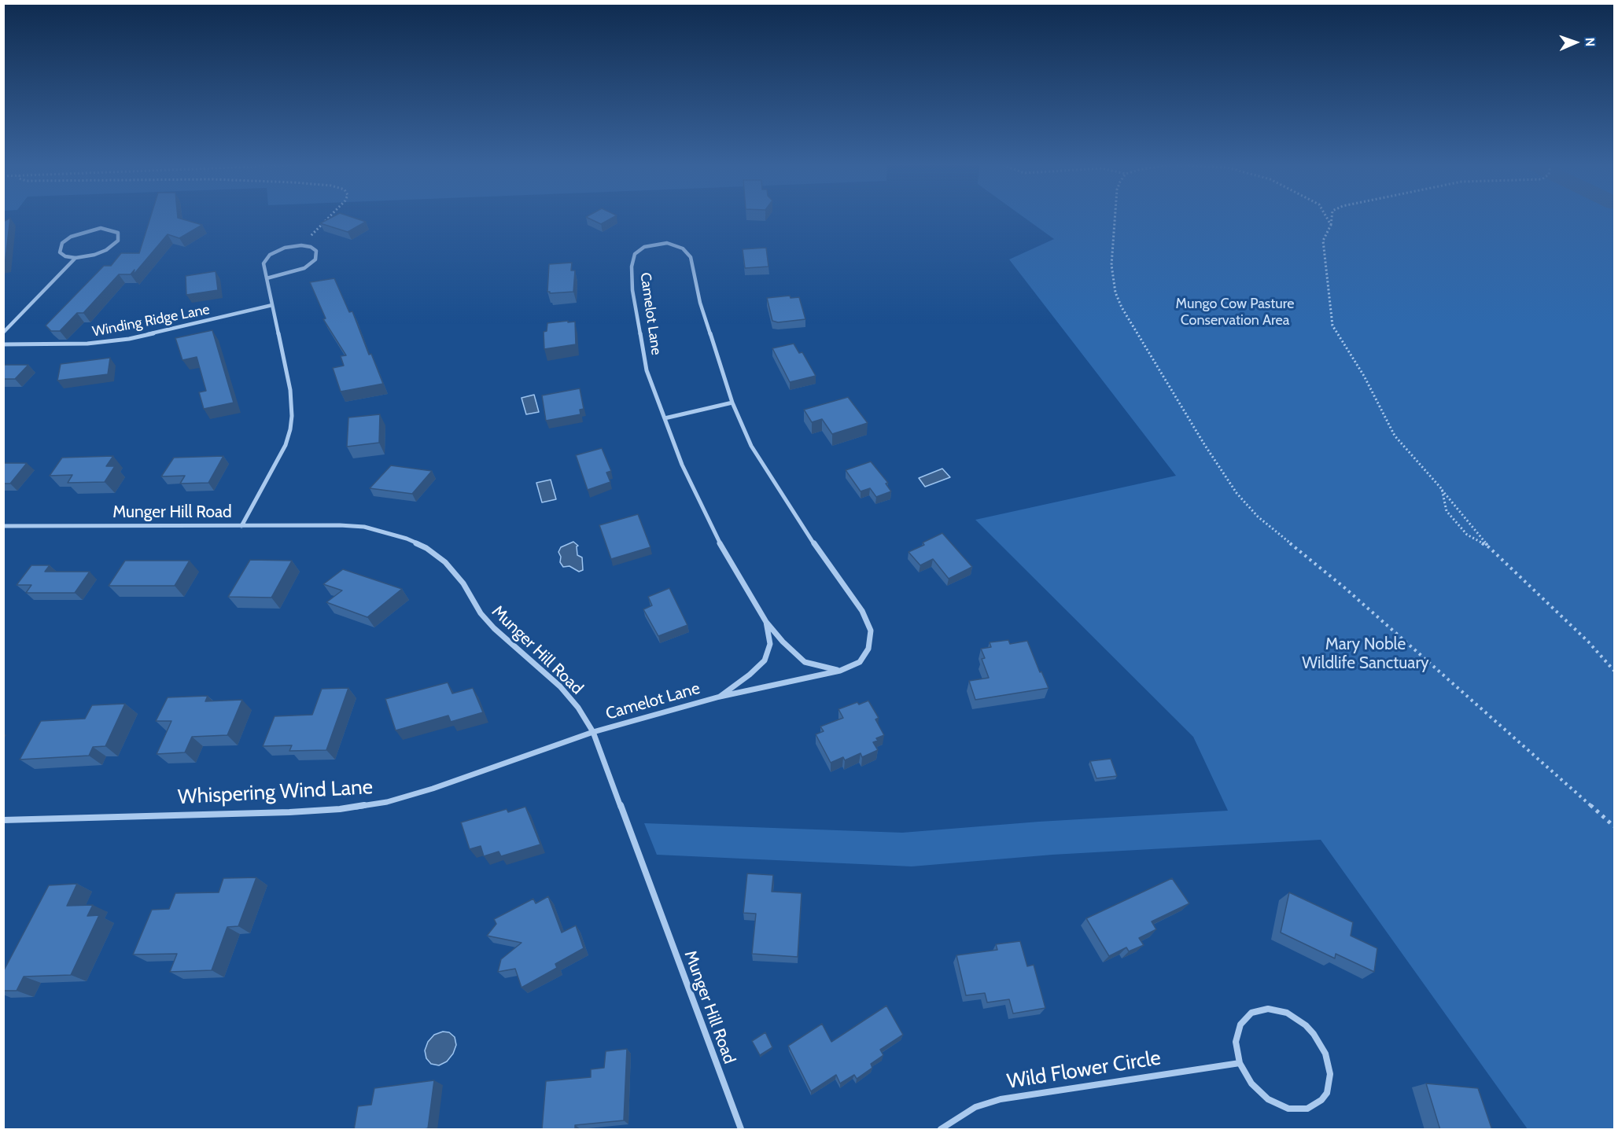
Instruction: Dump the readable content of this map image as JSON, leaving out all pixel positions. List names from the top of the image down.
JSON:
{
  "streets": {
    "street": [
      "Camelot Lane",
      "Winding Ridge Lane",
      "Munger Hill Road",
      "Whispering Wind Lane",
      "Wild Flower Circle"
    ]
  },
  "crossings": [
    ["Camelot Lane", "Munger Hill Road"],
    ["Camelot Lane", "Whispering Wind Lane"],
    ["Munger Hill Road", "Whispering Wind Lane"]
  ],
  "parks": ["Mungo Cow Pasture Conservation Area", "Mary Noble Wildlife Sanctuary"],
  "north": "right"
}
